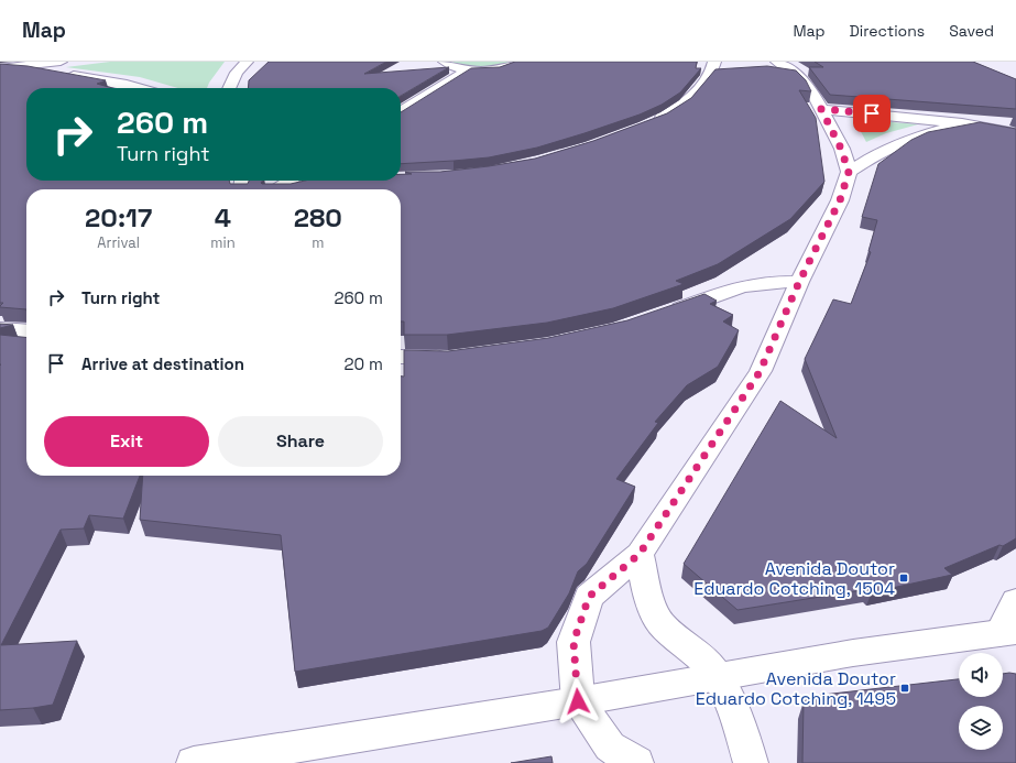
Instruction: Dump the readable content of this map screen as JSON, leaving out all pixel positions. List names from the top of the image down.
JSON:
{
  "places": {
    "transit": ["Avenida Doutor Eduardo Cotching, 1504", "Avenida Doutor Eduardo Cotching, 1495"]
  },
  "page": {
    "header": "Map",
    "nav": ["Map", "Directions", "Saved"],
    "turn": ["260 m", "Turn right"],
    "eta": [
      "20:17",
      "Arrival",
      "4",
      "min",
      "280",
      "m"
    ],
    "list": [
      {
        "name": "Turn right",
        "value": "260 m"
      },
      {
        "name": "Arrive at destination",
        "value": "20 m"
      }
    ],
    "buttons": ["Exit", "Share"]
  }
}
